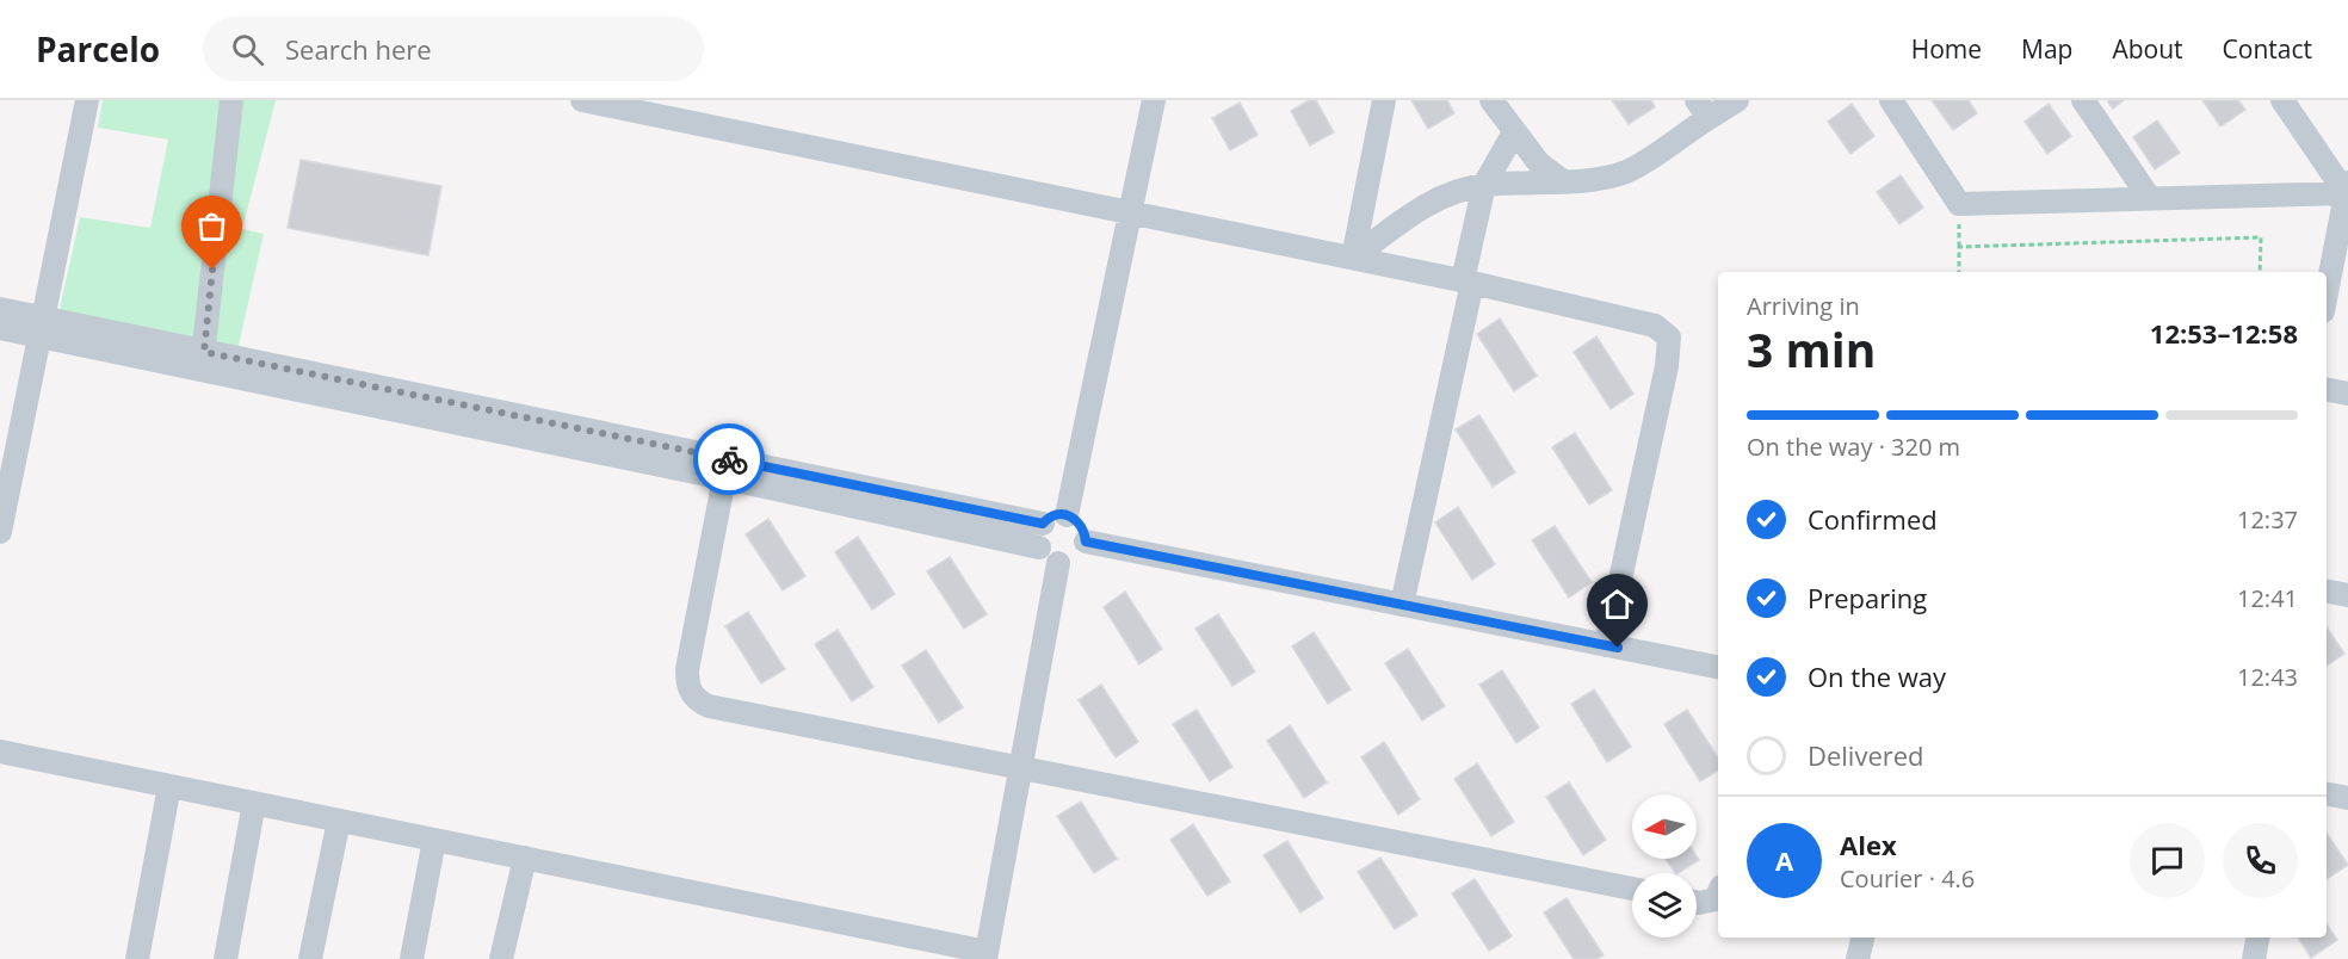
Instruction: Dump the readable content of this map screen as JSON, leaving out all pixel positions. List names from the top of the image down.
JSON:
{
  "north": "left",
  "page": {
    "header": "Parcelo",
    "search": "Search here",
    "nav": [
      "Home",
      "Map",
      "About",
      "Contact"
    ],
    "heading": ["3 min", "Arriving in", "12:53–12:58"],
    "panel": ["Alex", "Courier · 4.6"],
    "bar": "On the way · 320 m",
    "list": [
      ["Confirmed", "12:37"],
      ["Preparing", "12:41"],
      ["On the way", "12:43"],
      "Delivered"
    ],
    "round": "A"
  }
}
